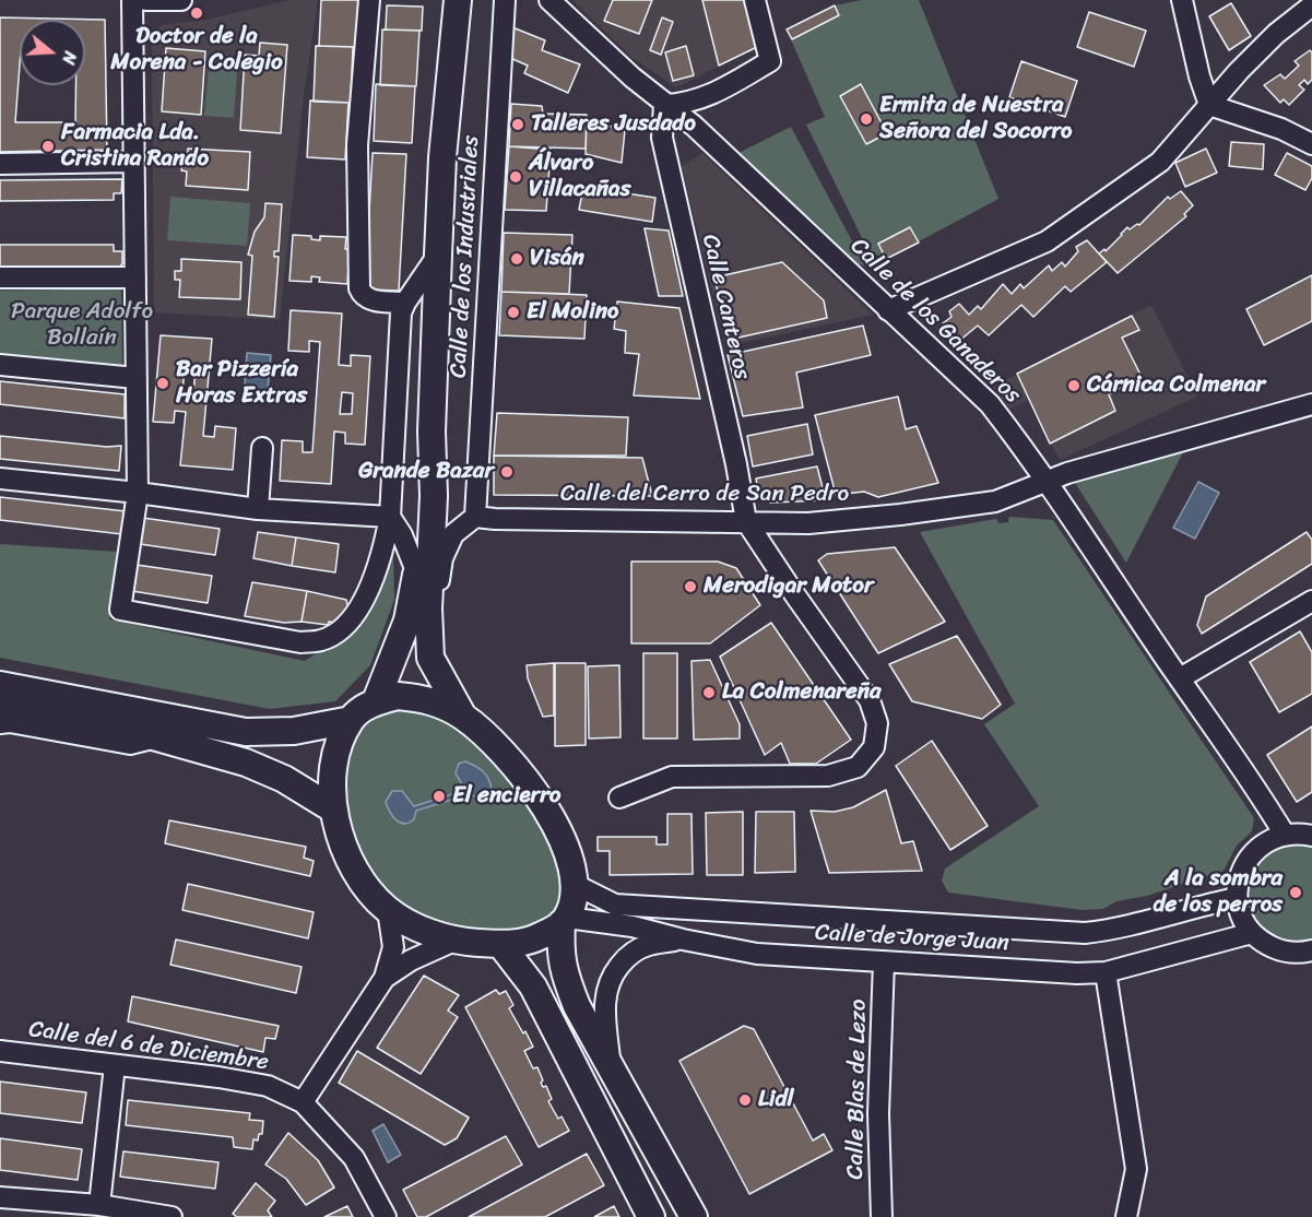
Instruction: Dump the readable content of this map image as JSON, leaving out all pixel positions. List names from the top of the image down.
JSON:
{
  "streets": {
    "street": [
      "Calle de los Industriales",
      "Calle Canteros",
      "Calle de los Ganaderos",
      "Calle del Cerro de San Pedro",
      "Calle de Jorge Juan",
      "Calle del 6 de Diciembre",
      "Calle Blas de Lezo"
    ]
  },
  "crossings": [
    ["Calle de los Industriales", "Calle del Cerro de San Pedro"],
    ["Calle Canteros", "Calle de los Ganaderos"],
    ["Calle Canteros", "Calle del Cerro de San Pedro"],
    ["Calle de los Ganaderos", "Calle del Cerro de San Pedro"],
    ["Calle de Jorge Juan", "Calle Blas de Lezo"]
  ],
  "parks": ["Parque Adolfo Bollaín"],
  "places": [
    "Doctor de la Morena - Colegio",
    "Ermita de Nuestra Señora del Socorro",
    "Talleres Jusdado",
    "Farmacia Lda. Cristina Rando",
    "Álvaro Villacañas",
    "Visán",
    "El Molino",
    "Bar Pizzería Horas Extras",
    "Cárnica Colmenar",
    "Grande Bazar",
    "Merodigar Motor",
    "La Colmenareña",
    "El encierro",
    "A la sombra de los perros",
    "Lidl"
  ],
  "north": "right"
}
